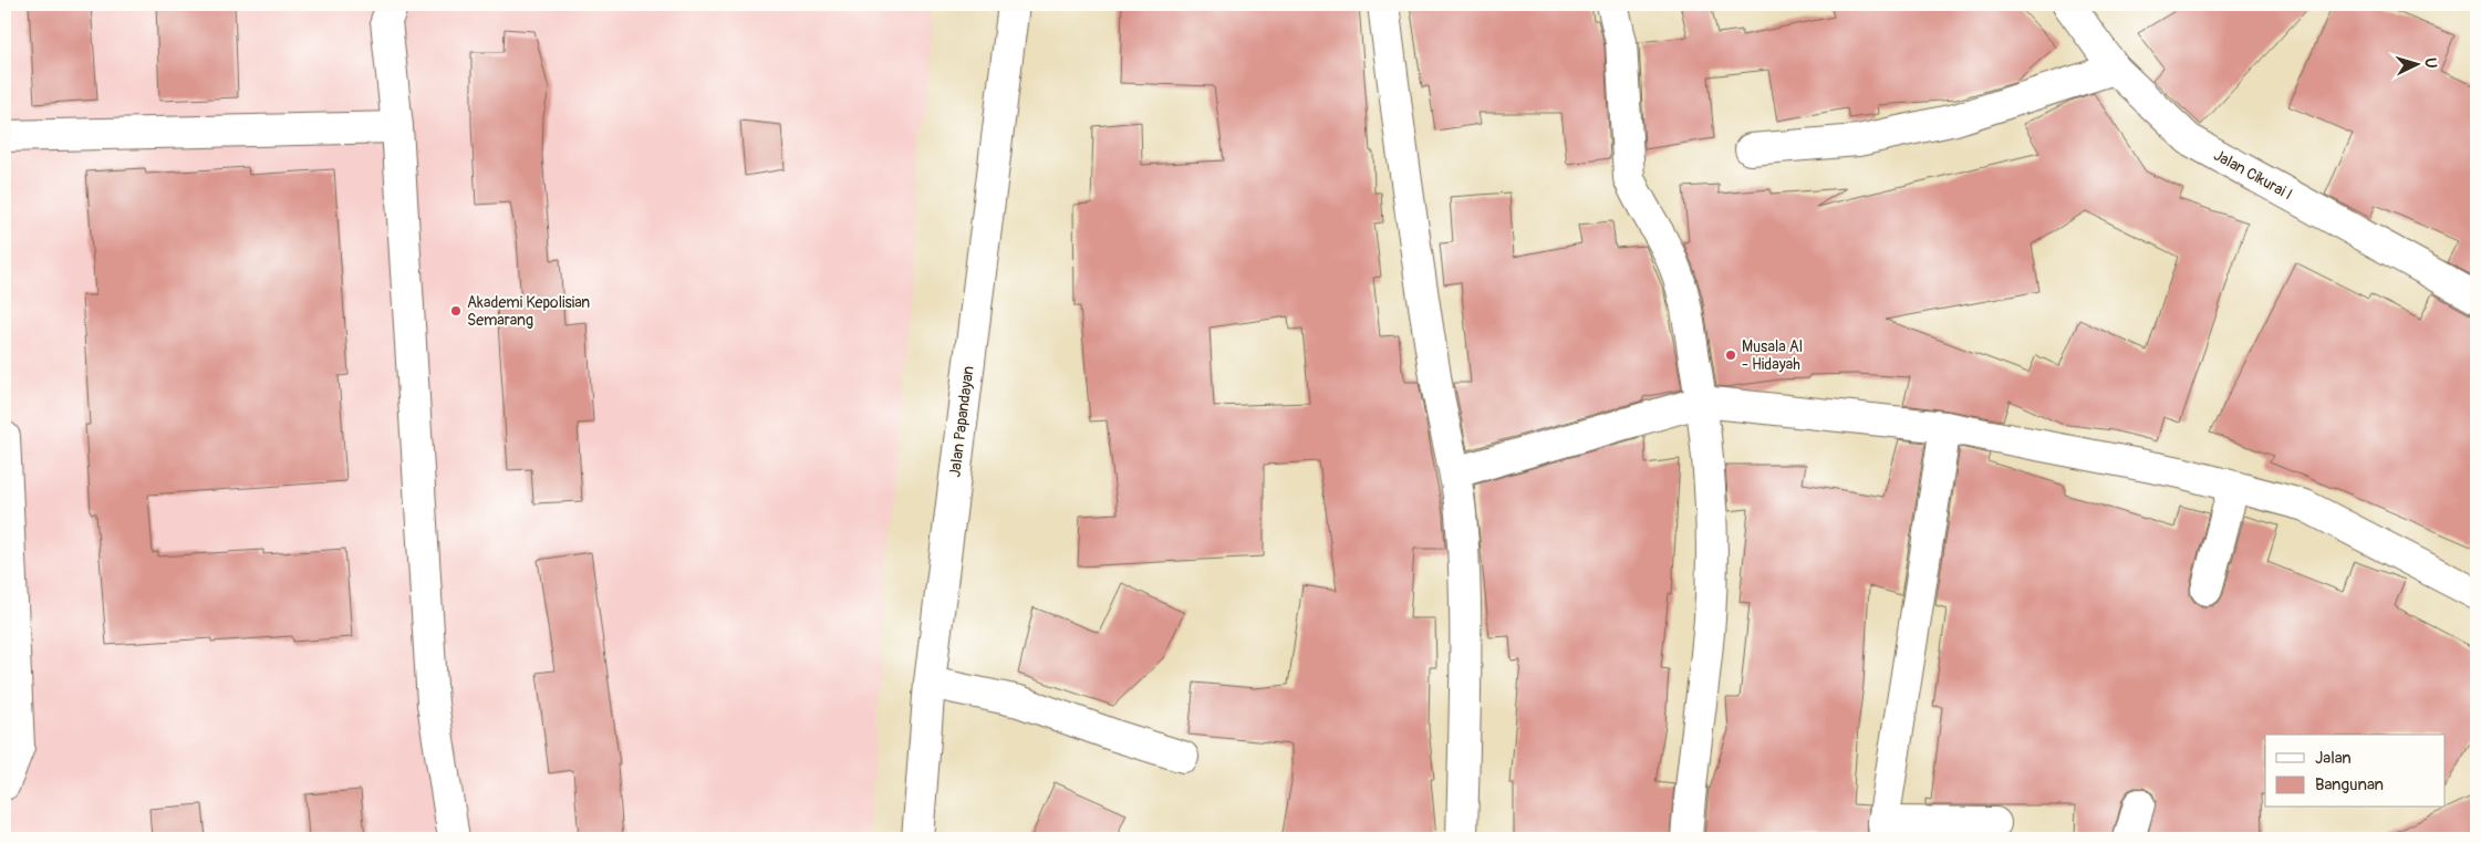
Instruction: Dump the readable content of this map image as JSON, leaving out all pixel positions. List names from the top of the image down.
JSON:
{
  "streets": {
    "street": ["Jalan Cikurai I", "Jalan Papandayan"]
  },
  "places": ["Akademi Kepolisian Semarang", "Musala Al - Hidayah"],
  "legend": ["Jalan", "Bangunan"],
  "north": "right"
}
